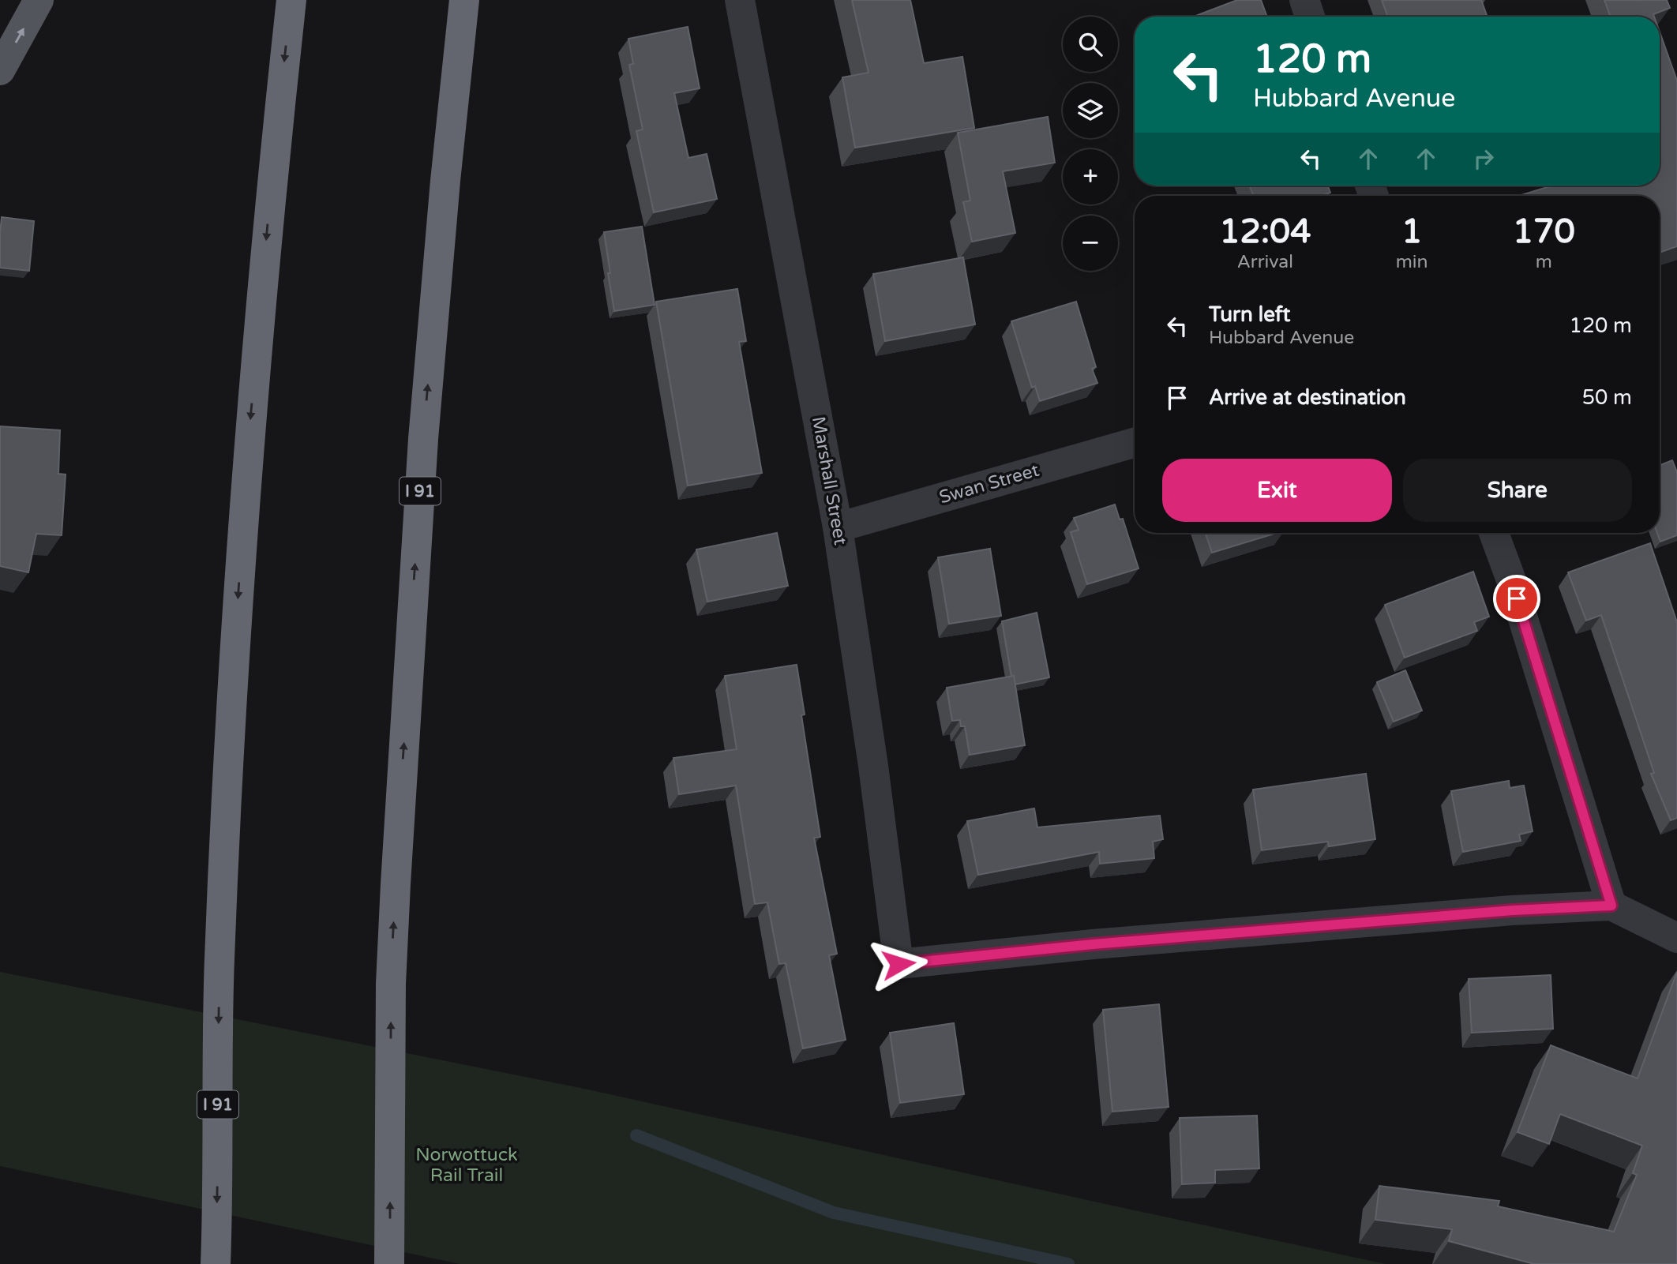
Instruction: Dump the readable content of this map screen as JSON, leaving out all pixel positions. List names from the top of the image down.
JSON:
{
  "streets": {
    "highway": ["I 91"],
    "street": ["Marshall Street", "Swan Street"]
  },
  "crossings": [
    ["Marshall Street", "Swan Street"]
  ],
  "parks": ["Norwottuck Rail Trail"],
  "page": {
    "map_buttons": ["+", "−"],
    "turn": ["120 m", "Hubbard Avenue"],
    "eta": [
      "12:04",
      "Arrival",
      "1",
      "min",
      "170",
      "m"
    ],
    "list": [
      {
        "name": "Turn left",
        "note": "Hubbard Avenue",
        "value": "120 m"
      },
      {
        "name": "Arrive at destination",
        "value": "50 m"
      }
    ],
    "buttons": ["Exit", "Share"]
  }
}
